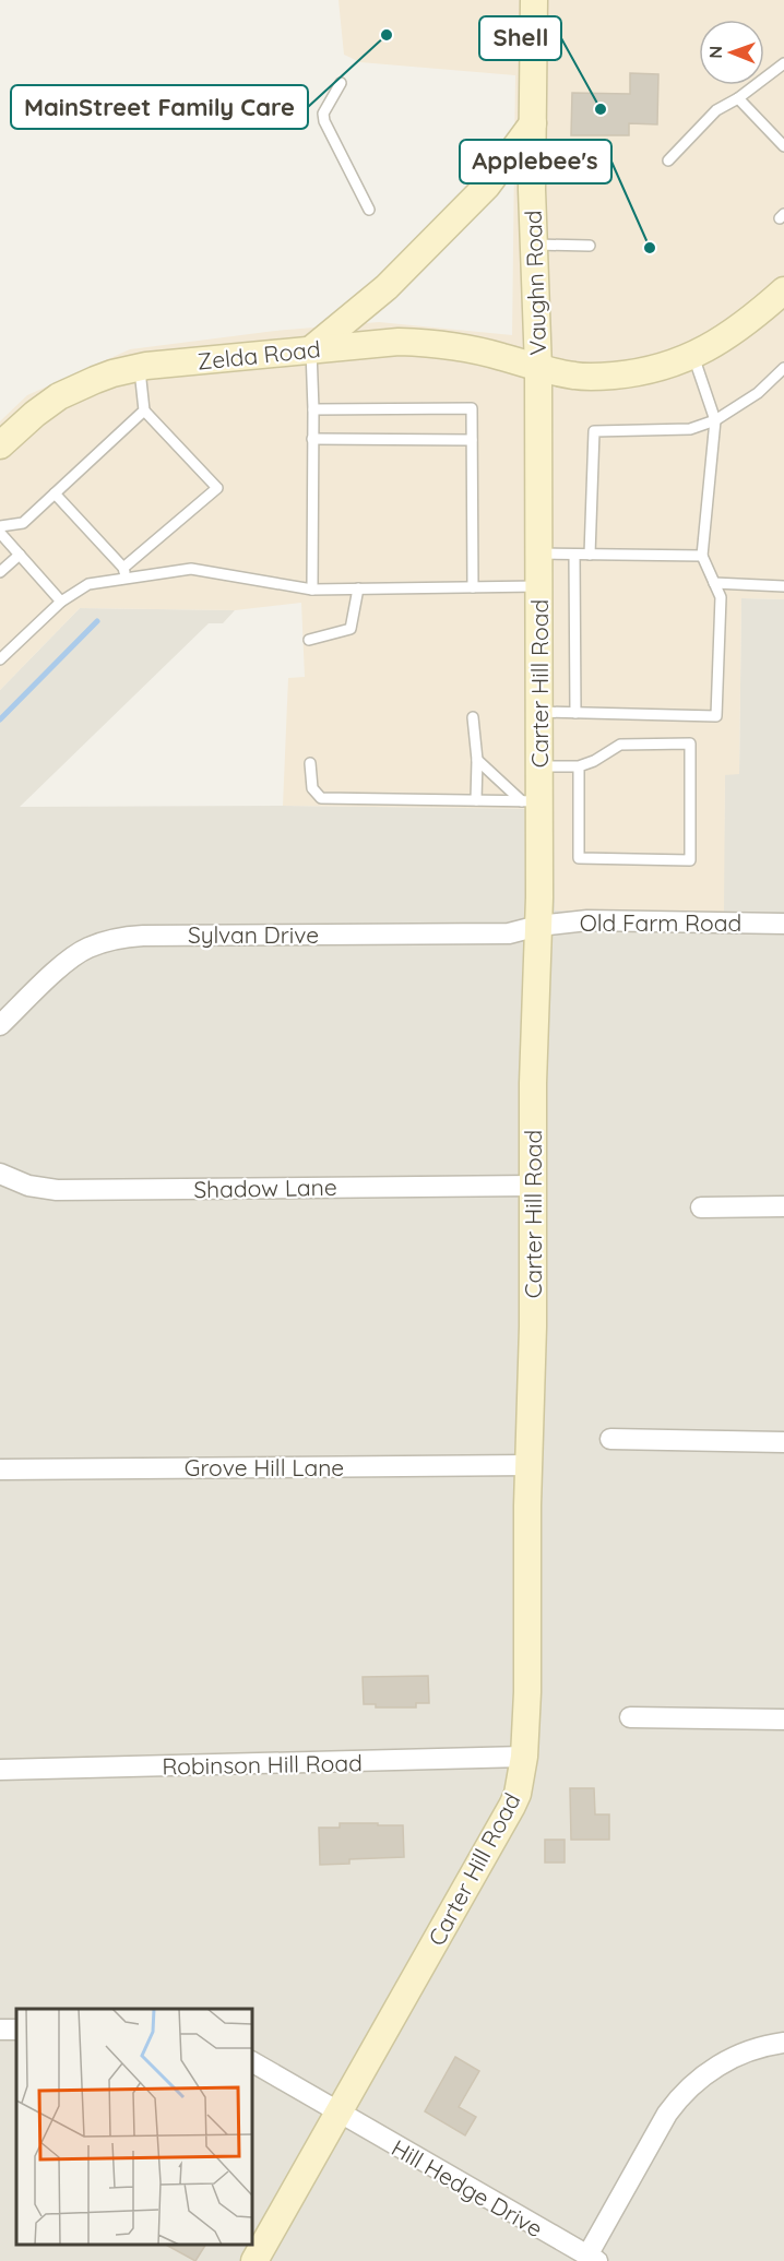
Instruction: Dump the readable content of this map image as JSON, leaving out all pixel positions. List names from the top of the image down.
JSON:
{
  "streets": {
    "main road": ["Vaughn Road", "Zelda Road", "Carter Hill Road"],
    "street": [
      "Old Farm Road",
      "Sylvan Drive",
      "Shadow Lane",
      "Grove Hill Lane",
      "Robinson Hill Road",
      "Hill Hedge Drive"
    ]
  },
  "crossings": [
    ["Vaughn Road", "Zelda Road"],
    ["Vaughn Road", "Carter Hill Road"],
    ["Zelda Road", "Carter Hill Road"],
    ["Carter Hill Road", "Old Farm Road"],
    ["Carter Hill Road", "Sylvan Drive"],
    ["Carter Hill Road", "Shadow Lane"],
    ["Carter Hill Road", "Grove Hill Lane"],
    ["Carter Hill Road", "Robinson Hill Road"],
    ["Carter Hill Road", "Hill Hedge Drive"],
    ["Old Farm Road", "Sylvan Drive"]
  ],
  "places": ["MainStreet Family Care", "Shell", "Applebee's"],
  "north": "left"
}
